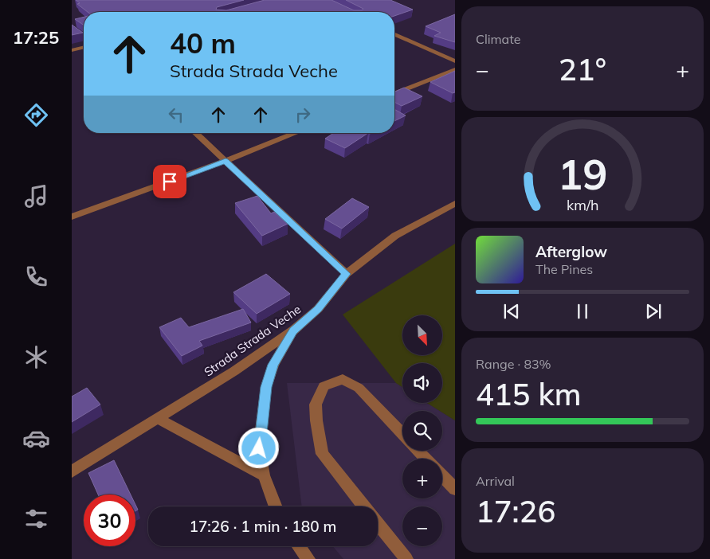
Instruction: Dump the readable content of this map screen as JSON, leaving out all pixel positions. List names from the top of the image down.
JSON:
{
  "streets": {
    "street": ["Strada Strada Veche"]
  },
  "north": "bottom right",
  "page": {
    "tabs": "17:25",
    "tile": [
      "Climate",
      ["Range · 83%", "415 km"],
      ["Arrival", "17:26"]
    ],
    "turn": ["40 m", "Strada Strada Veche"],
    "heat": ["−", "21°", "+"],
    "song": ["Afterglow", "The Pines"],
    "map_buttons": ["+", "−"],
    "limit": "30",
    "trip": "17:26 · 1 min · 180 m",
    "gauge": ["19", "km/h"]
  }
}
